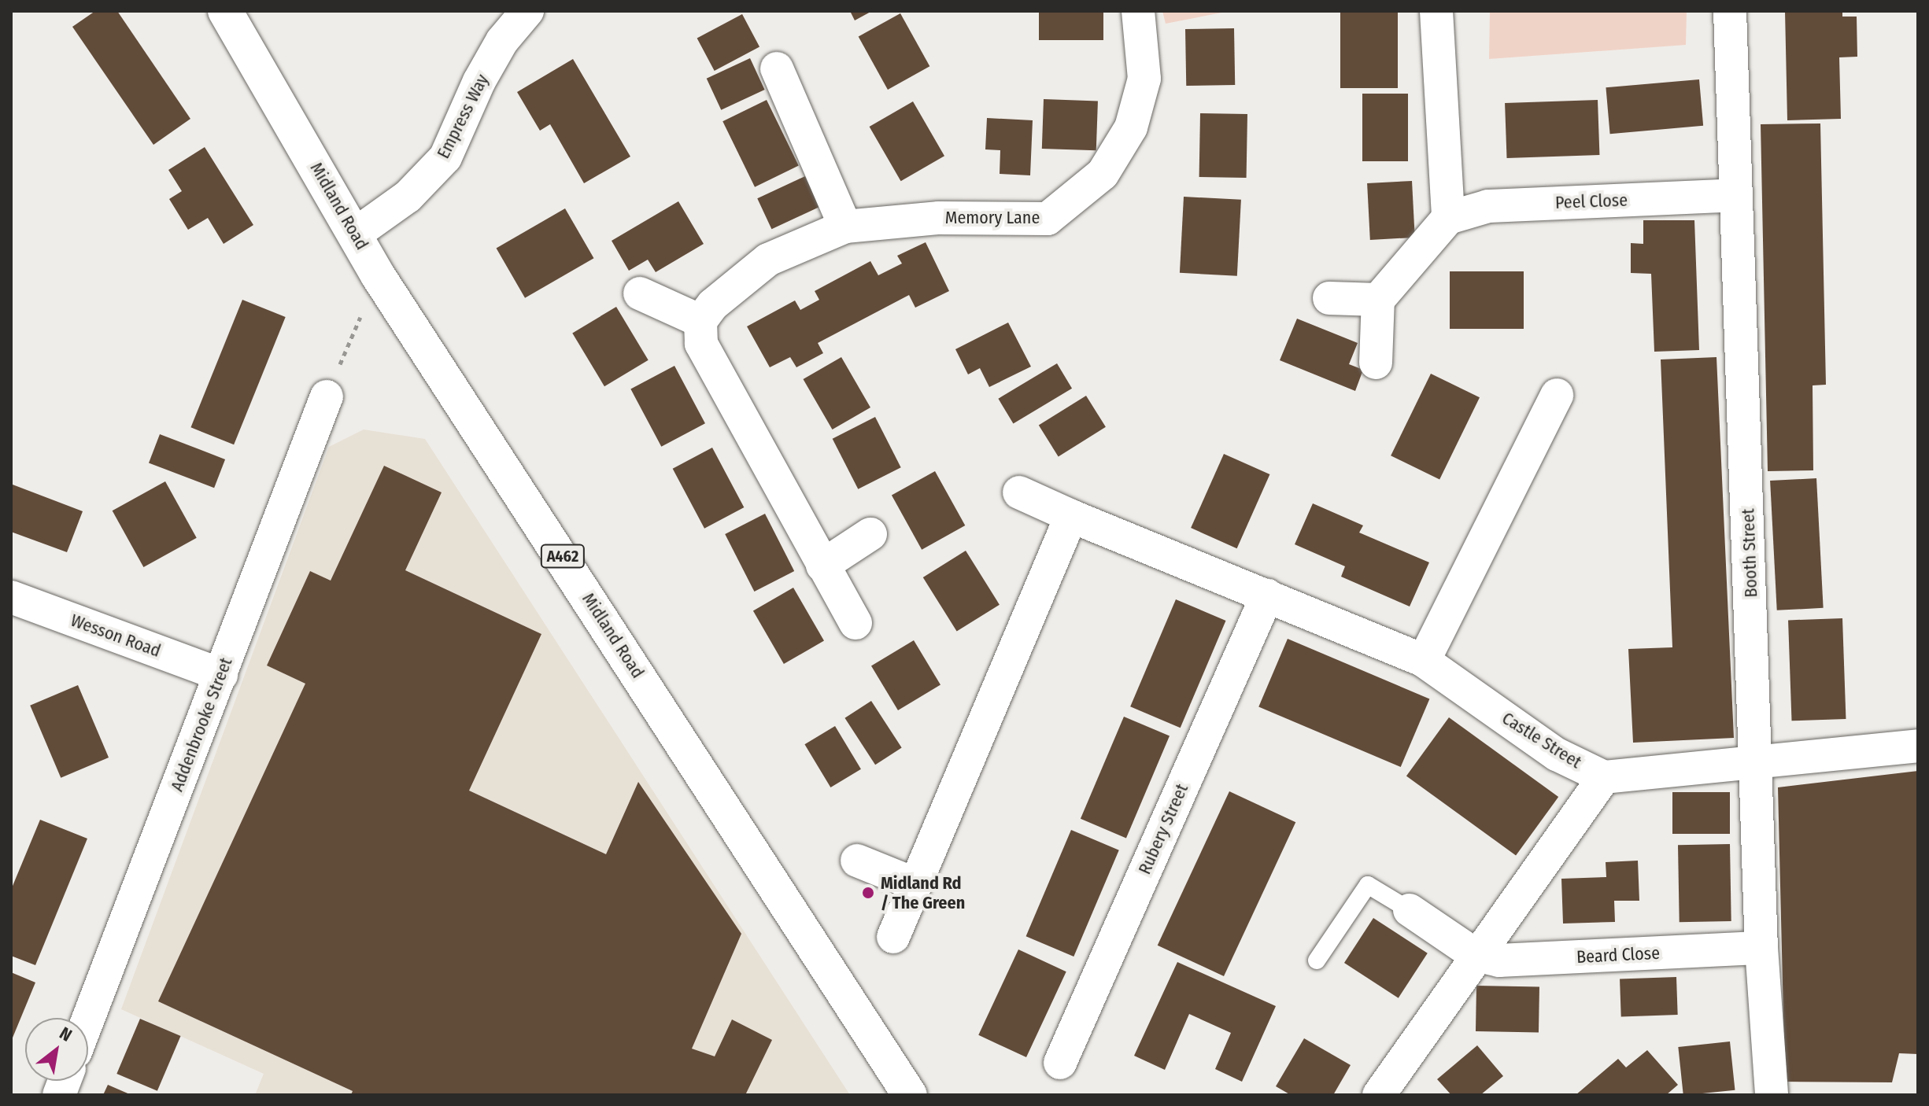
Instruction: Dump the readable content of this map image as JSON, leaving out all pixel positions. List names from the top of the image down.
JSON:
{
  "streets": {
    "main road": ["Midland Road", "A462"],
    "street": [
      "Empress Way",
      "Peel Close",
      "Memory Lane",
      "Booth Street",
      "Wesson Road",
      "Addenbrooke Street",
      "Castle Street",
      "Rubery Street",
      "Beard Close"
    ]
  },
  "crossings": [
    ["Empress Way", "Midland Road"],
    ["Peel Close", "Booth Street"],
    ["Booth Street", "Beard Close"],
    ["Wesson Road", "Addenbrooke Street"],
    ["Castle Street", "Rubery Street"]
  ],
  "places": ["Midland Rd / The Green"],
  "north": "top right"
}
